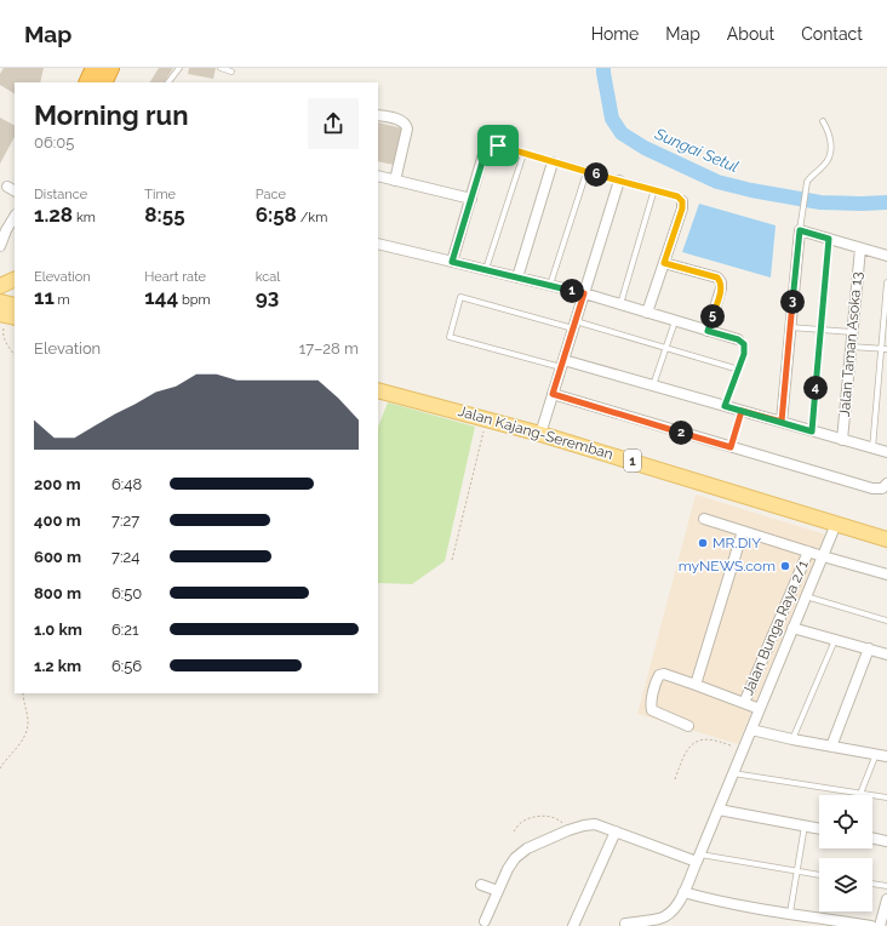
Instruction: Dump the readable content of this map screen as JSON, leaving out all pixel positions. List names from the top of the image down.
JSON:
{
  "streets": {
    "main road": ["Jalan Kajang-Seremban", "1"],
    "street": ["Jalan Taman Asoka 13", "Jalan Bunga Raya 2/1"]
  },
  "water": ["Sungai Setul"],
  "places": ["MR.DIY", "myNEWS.com"],
  "page": {
    "header": "Map",
    "nav": [
      "Home",
      "Map",
      "About",
      "Contact"
    ],
    "heading": ["Morning run", "06:05"],
    "pins": [
      "6",
      "1",
      "3",
      "5",
      "4",
      "2"
    ],
    "stats": [
      ["Distance", "1.28 km"],
      ["Time", "8:55"],
      ["Pace", "6:58 /km"],
      ["Elevation", "11 m"],
      ["Heart rate", "144 bpm"],
      ["kcal", "93"]
    ],
    "chart": ["Elevation", "17–28 m"],
    "list": [
      {
        "name": "200 m",
        "note": "6:48"
      },
      {
        "name": "400 m",
        "note": "7:27"
      },
      {
        "name": "600 m",
        "note": "7:24"
      },
      {
        "name": "800 m",
        "note": "6:50"
      },
      {
        "name": "1.0 km",
        "note": "6:21"
      },
      {
        "name": "1.2 km",
        "note": "6:56"
      }
    ]
  }
}
